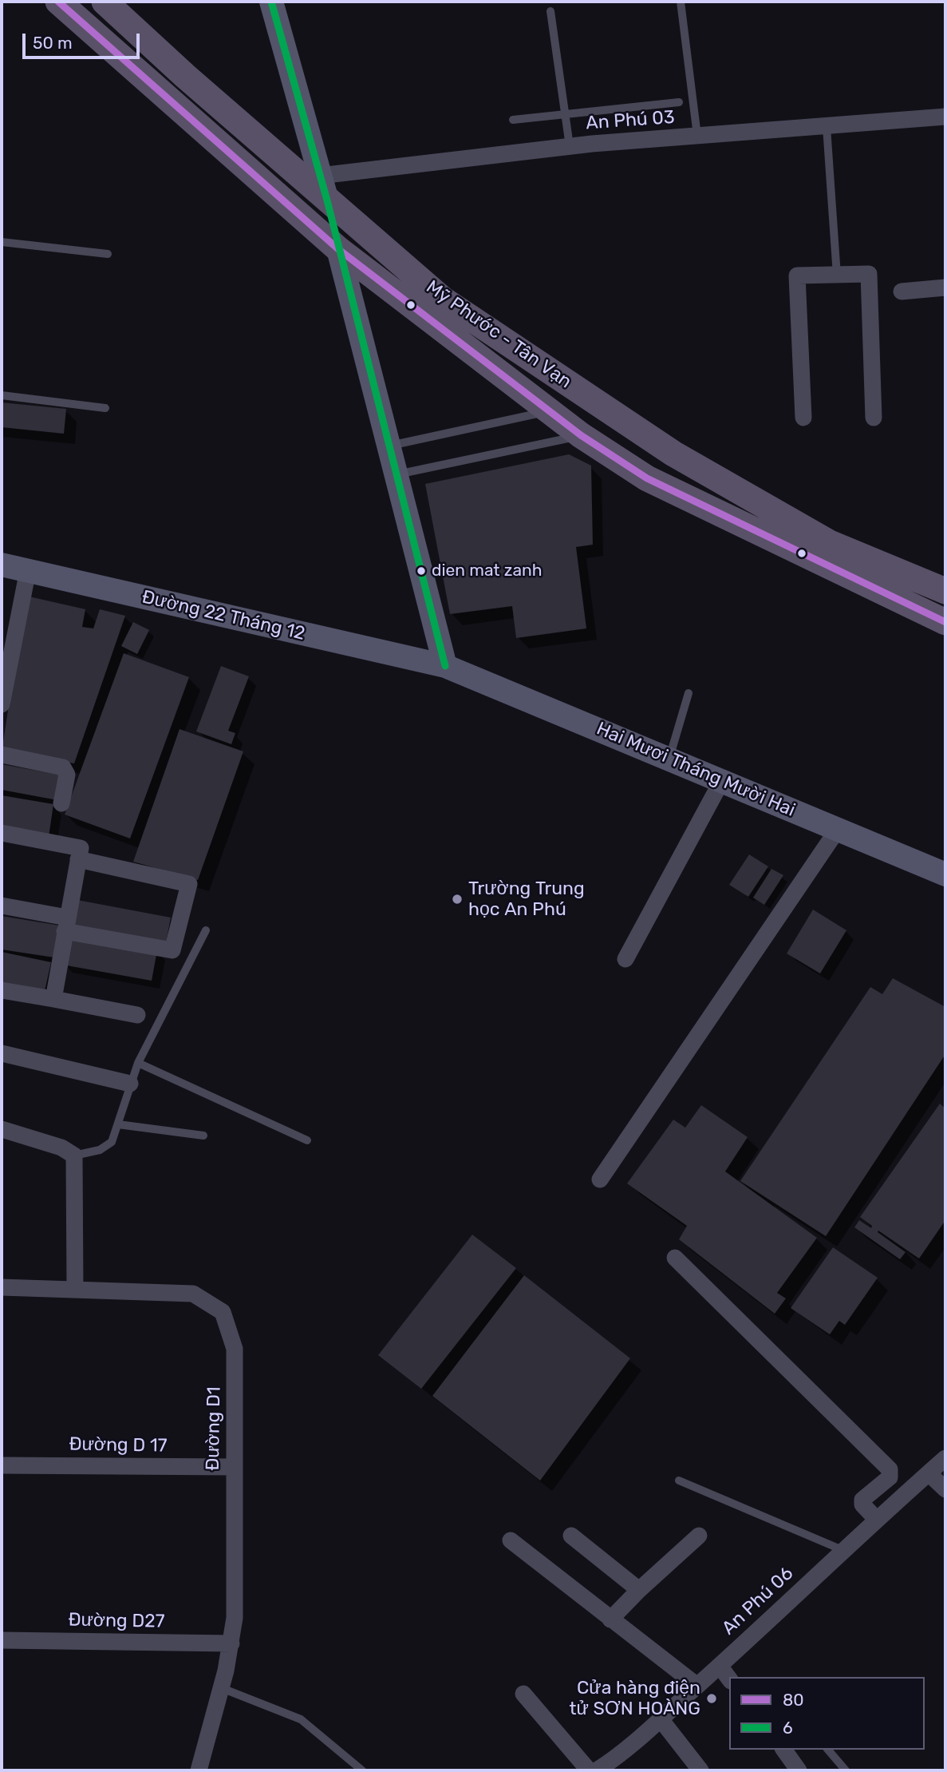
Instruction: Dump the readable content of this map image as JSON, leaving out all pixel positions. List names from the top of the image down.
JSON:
{
  "streets": {
    "main road": ["Mỹ Phước - Tân Vạn", "Đường 22 Tháng 12", "Hai Mươi Tháng Mười Hai"],
    "street": [
      "An Phú 03",
      "Đường D1",
      "Đường D 17",
      "An Phú 06",
      "Đường D27"
    ]
  },
  "crossings": [
    ["Đường 22 Tháng 12", "Hai Mươi Tháng Mười Hai"],
    ["Đường D1", "Đường D 17"],
    ["Đường D1", "Đường D27"]
  ],
  "places": ["dien mat zanh", "Trường Trung học An Phú", "Cửa hàng điện tử SƠN HOÀNG"],
  "lines": ["transit line 80", "transit line 6"],
  "legend": ["80", "6"],
  "scale_bar": "50 m"
}
